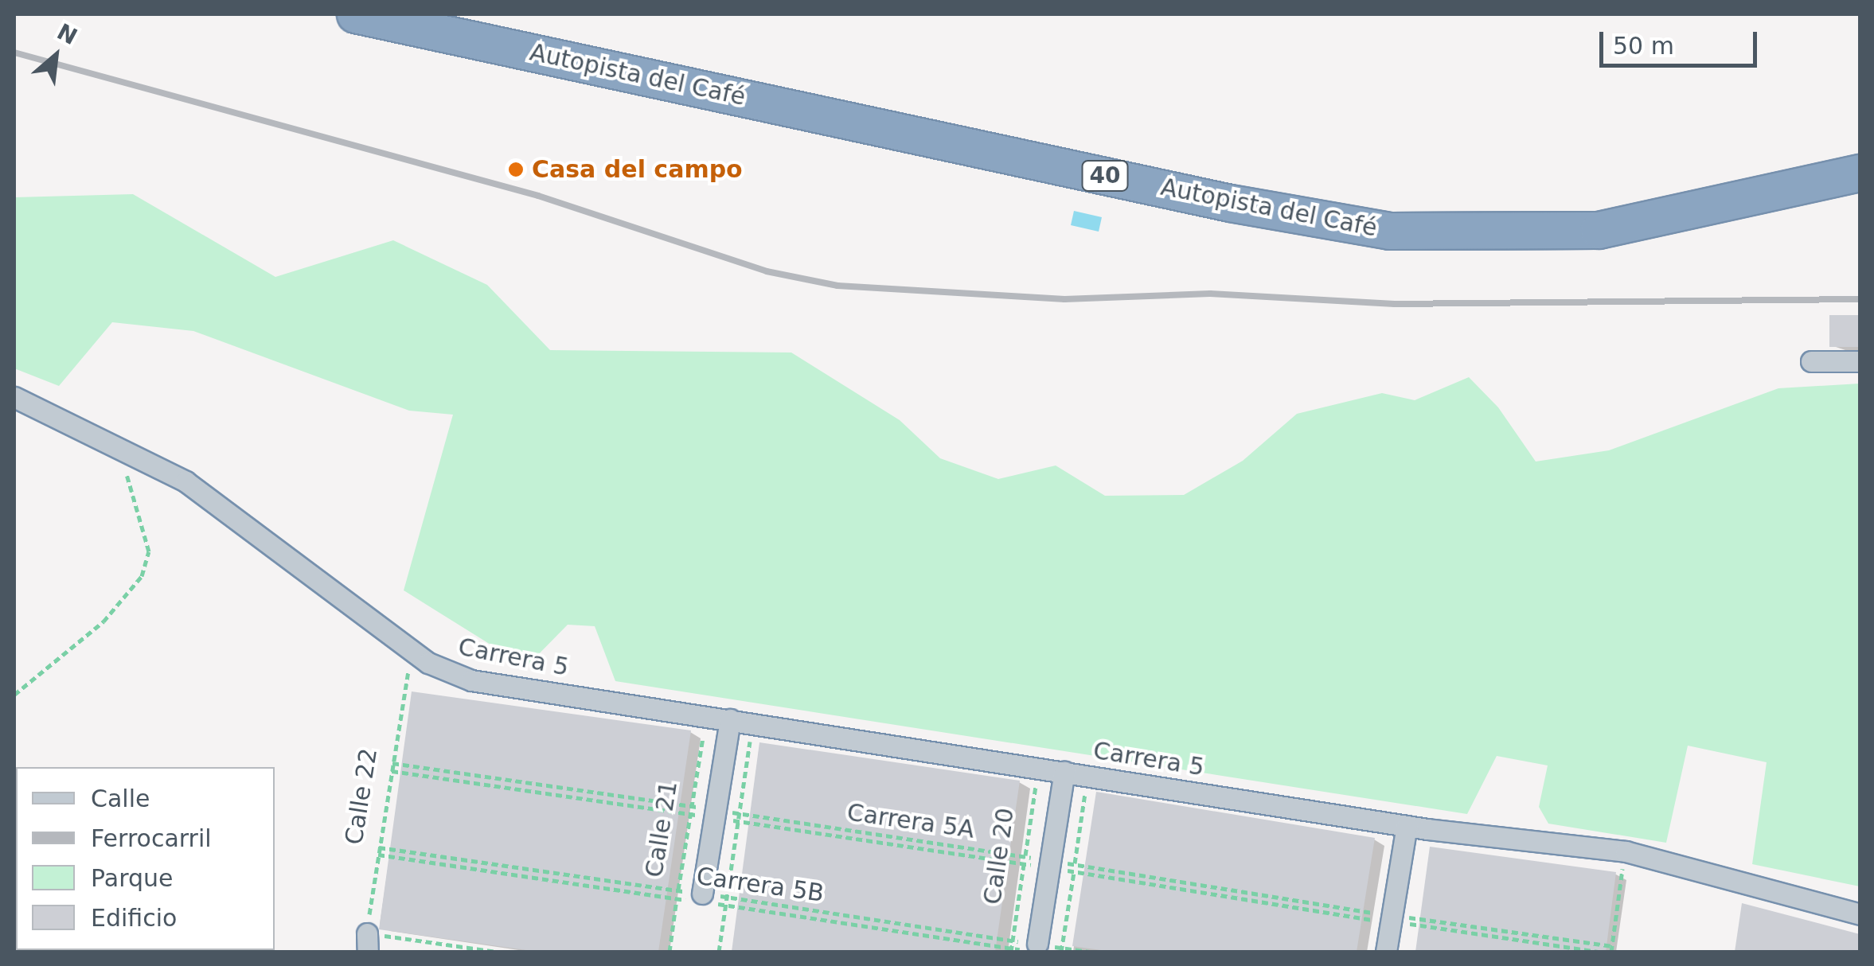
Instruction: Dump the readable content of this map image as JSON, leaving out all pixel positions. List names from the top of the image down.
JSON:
{
  "streets": {
    "highway": ["Autopista del Café", "40"],
    "street": ["Carrera 5"],
    "path": [
      "Calle 22",
      "Carrera 5A",
      "Calle 21",
      "Calle 20",
      "Carrera 5B"
    ]
  },
  "crossings": [
    ["Carrera 5", "Calle 22"],
    ["Carrera 5", "Calle 21"],
    ["Carrera 5", "Calle 20"],
    ["Calle 22", "Carrera 5A"],
    ["Calle 22", "Carrera 5B"],
    ["Carrera 5A", "Calle 21"],
    ["Carrera 5A", "Calle 20"],
    ["Calle 21", "Carrera 5B"],
    ["Calle 20", "Carrera 5B"]
  ],
  "places": ["Casa del campo"],
  "legend": [
    "Calle",
    "Ferrocarril",
    "Parque",
    "Edificio"
  ],
  "scale_bar": "50 m",
  "north": "top right"
}
